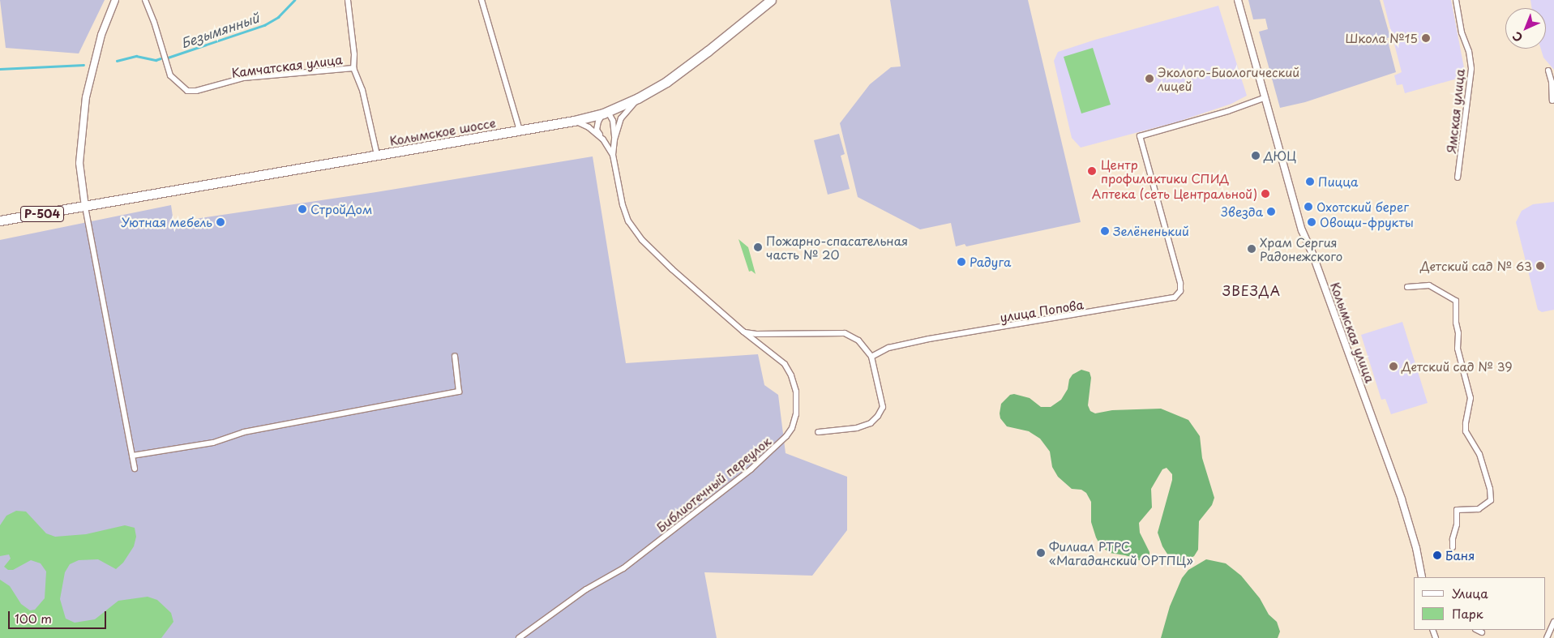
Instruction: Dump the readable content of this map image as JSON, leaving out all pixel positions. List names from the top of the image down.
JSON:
{
  "streets": {
    "highway": ["Колымское шоссе", "Р-504"],
    "street": [
      "Камчатская улица",
      "Ямская улица",
      "улица Попова",
      "Колымская улица",
      "Библиотечный переулок"
    ]
  },
  "crossings": [
    ["Камчатская улица", "Колымское шоссе"],
    ["Колымское шоссе", "Р-504"],
    ["Колымское шоссе", "Библиотечный переулок"],
    ["улица Попова", "Колымская улица"]
  ],
  "districts": ["ЗВЕЗДА"],
  "water": ["Безымянный"],
  "places": [
    "Школа №15",
    "Эколого-Биологический лицей",
    "ДЮЦ",
    "Центр профилактики СПИД",
    "Пицца",
    "Аптека (сеть Центральной)",
    "Охотский берег",
    "СтройДом",
    "Звезда",
    "Уютная мебель",
    "Овощи-фрукты",
    "Зелёненький",
    "Пожарно-спасательная часть № 20",
    "Храм Сергия Радонежского",
    "Радуга",
    "Детский сад № 63",
    "Детский сад № 39",
    "Филиал РТРС «Магаданский ОРТПЦ»",
    "Баня"
  ],
  "legend": ["Улица", "Парк"],
  "scale_bar": "100 m",
  "north": "bottom left"
}
